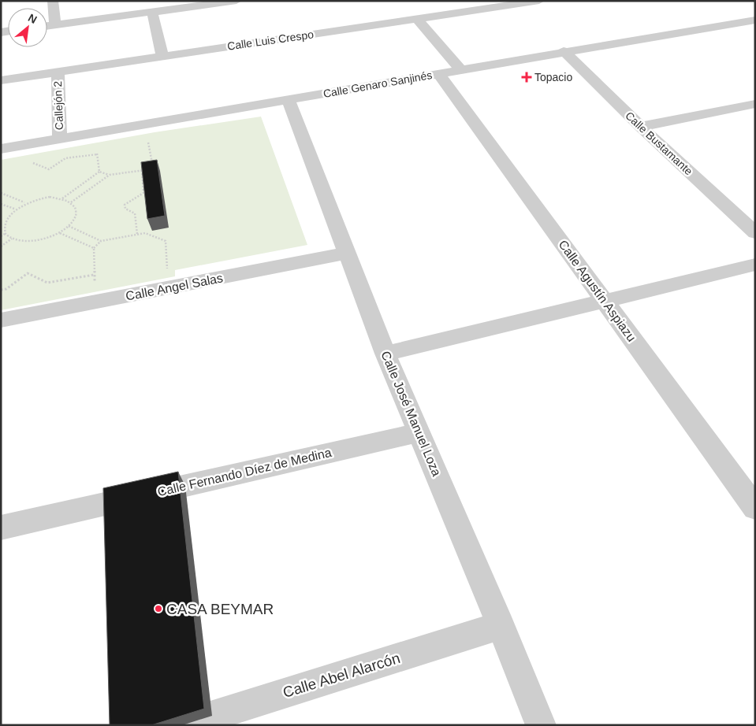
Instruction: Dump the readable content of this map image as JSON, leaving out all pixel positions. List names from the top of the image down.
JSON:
{
  "streets": {
    "street": [
      "Calle Luis Crespo",
      "Calle Genaro Sanjinés",
      "Callejón 2",
      "Calle Bustamante",
      "Calle Angel Salas",
      "Calle Agustín Aspiazu",
      "Calle José Manuel Loza",
      "Calle Fernando Díez de Medina",
      "Calle Abel Alarcón"
    ]
  },
  "crossings": [
    ["Calle Luis Crespo", "Callejón 2"],
    ["Calle Genaro Sanjinés", "Callejón 2"],
    ["Calle Genaro Sanjinés", "Calle Bustamante"],
    ["Calle Genaro Sanjinés", "Calle Agustín Aspiazu"],
    ["Calle Genaro Sanjinés", "Calle José Manuel Loza"],
    ["Calle Angel Salas", "Calle José Manuel Loza"],
    ["Calle José Manuel Loza", "Calle Fernando Díez de Medina"],
    ["Calle José Manuel Loza", "Calle Abel Alarcón"]
  ],
  "places": {
    "health": ["Topacio"],
    "other": ["CASA BEYMAR"]
  },
  "north": "top right"
}
